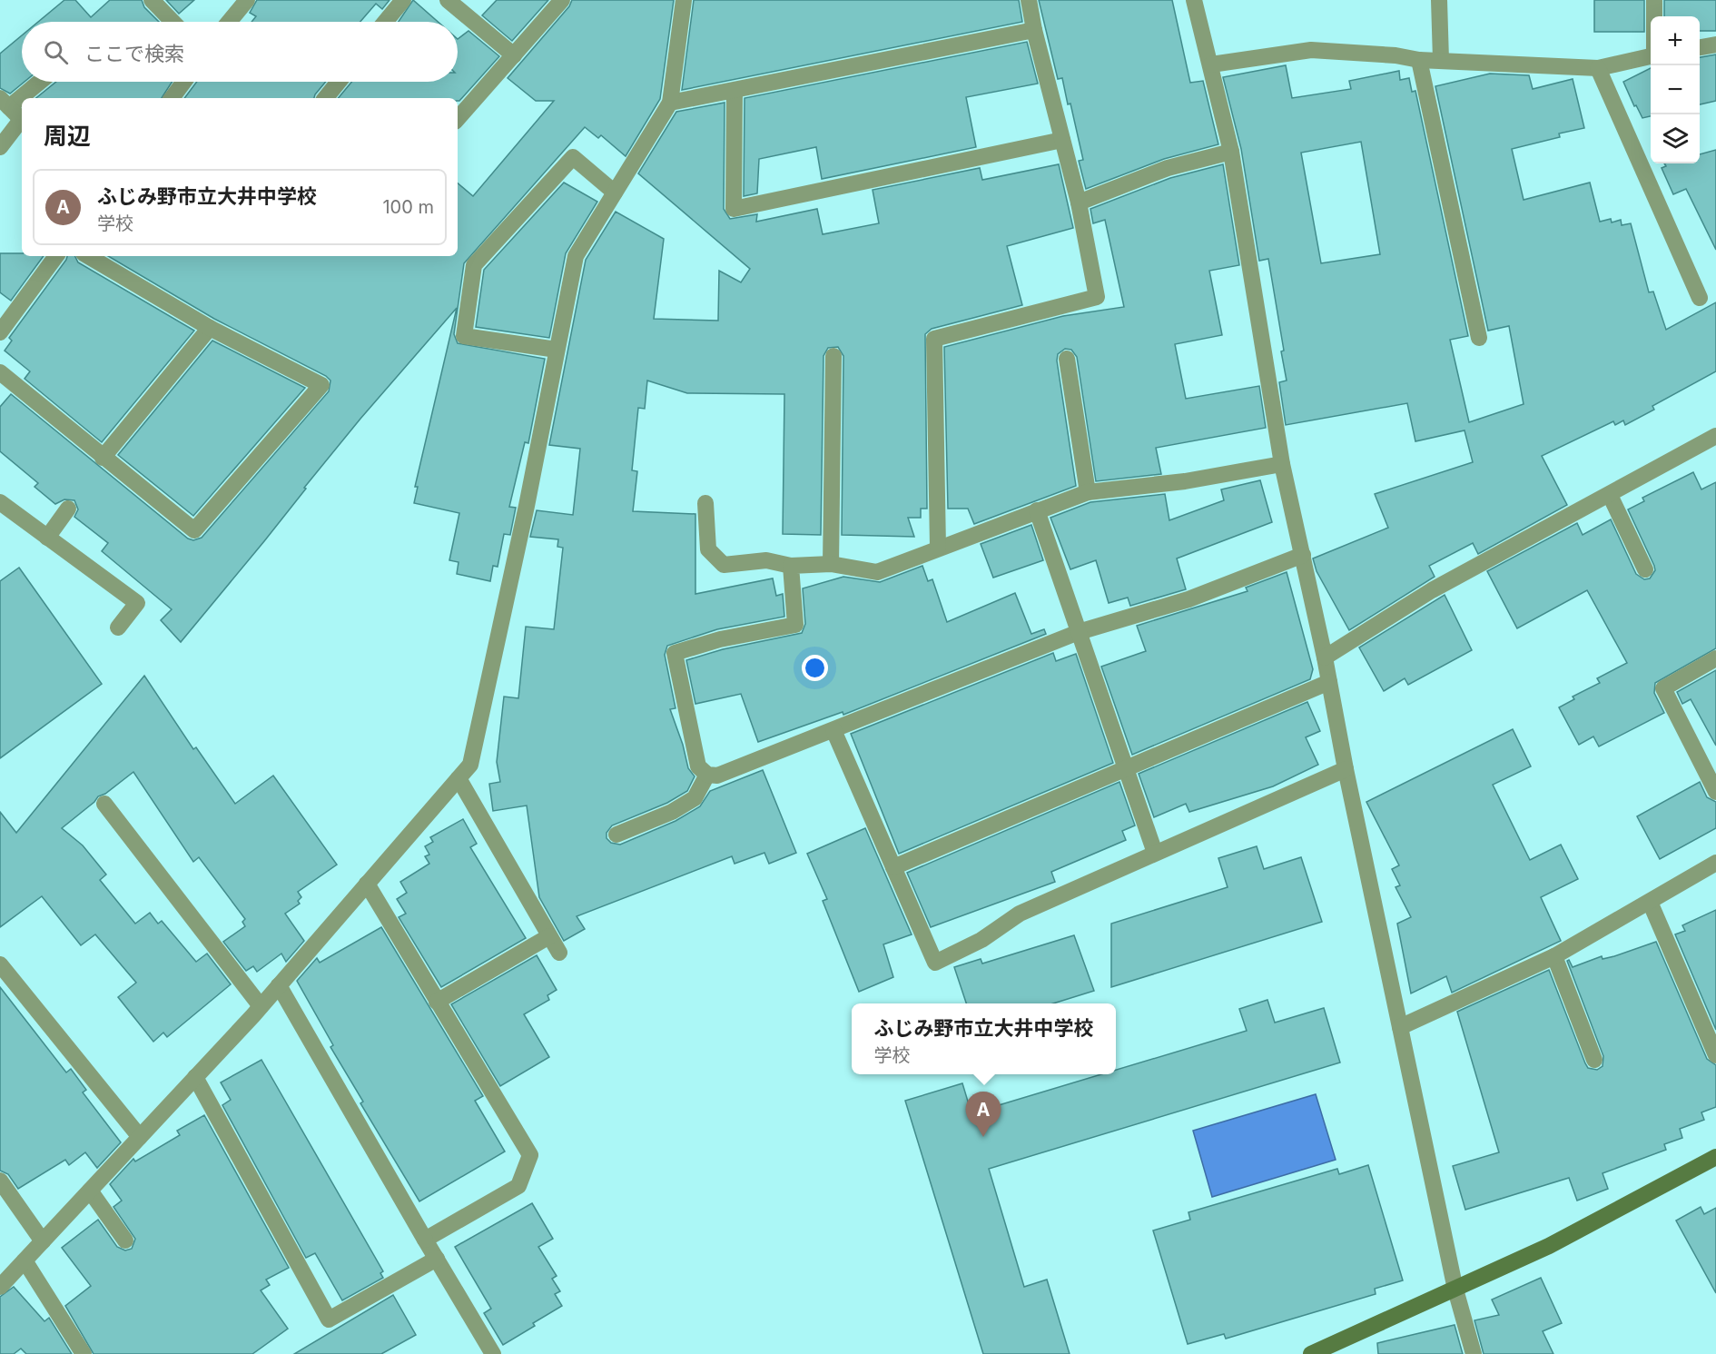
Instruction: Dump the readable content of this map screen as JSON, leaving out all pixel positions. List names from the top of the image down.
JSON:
{
  "page": {
    "map_buttons": ["+", "−"],
    "search": "ここで検索",
    "heading": "周辺",
    "list": [
      {
        "mark": "A",
        "name": "ふじみ野市立大井中学校",
        "note": "学校",
        "value": "100 m"
      }
    ],
    "popup": ["ふじみ野市立大井中学校", "学校"],
    "pins": "A"
  }
}
